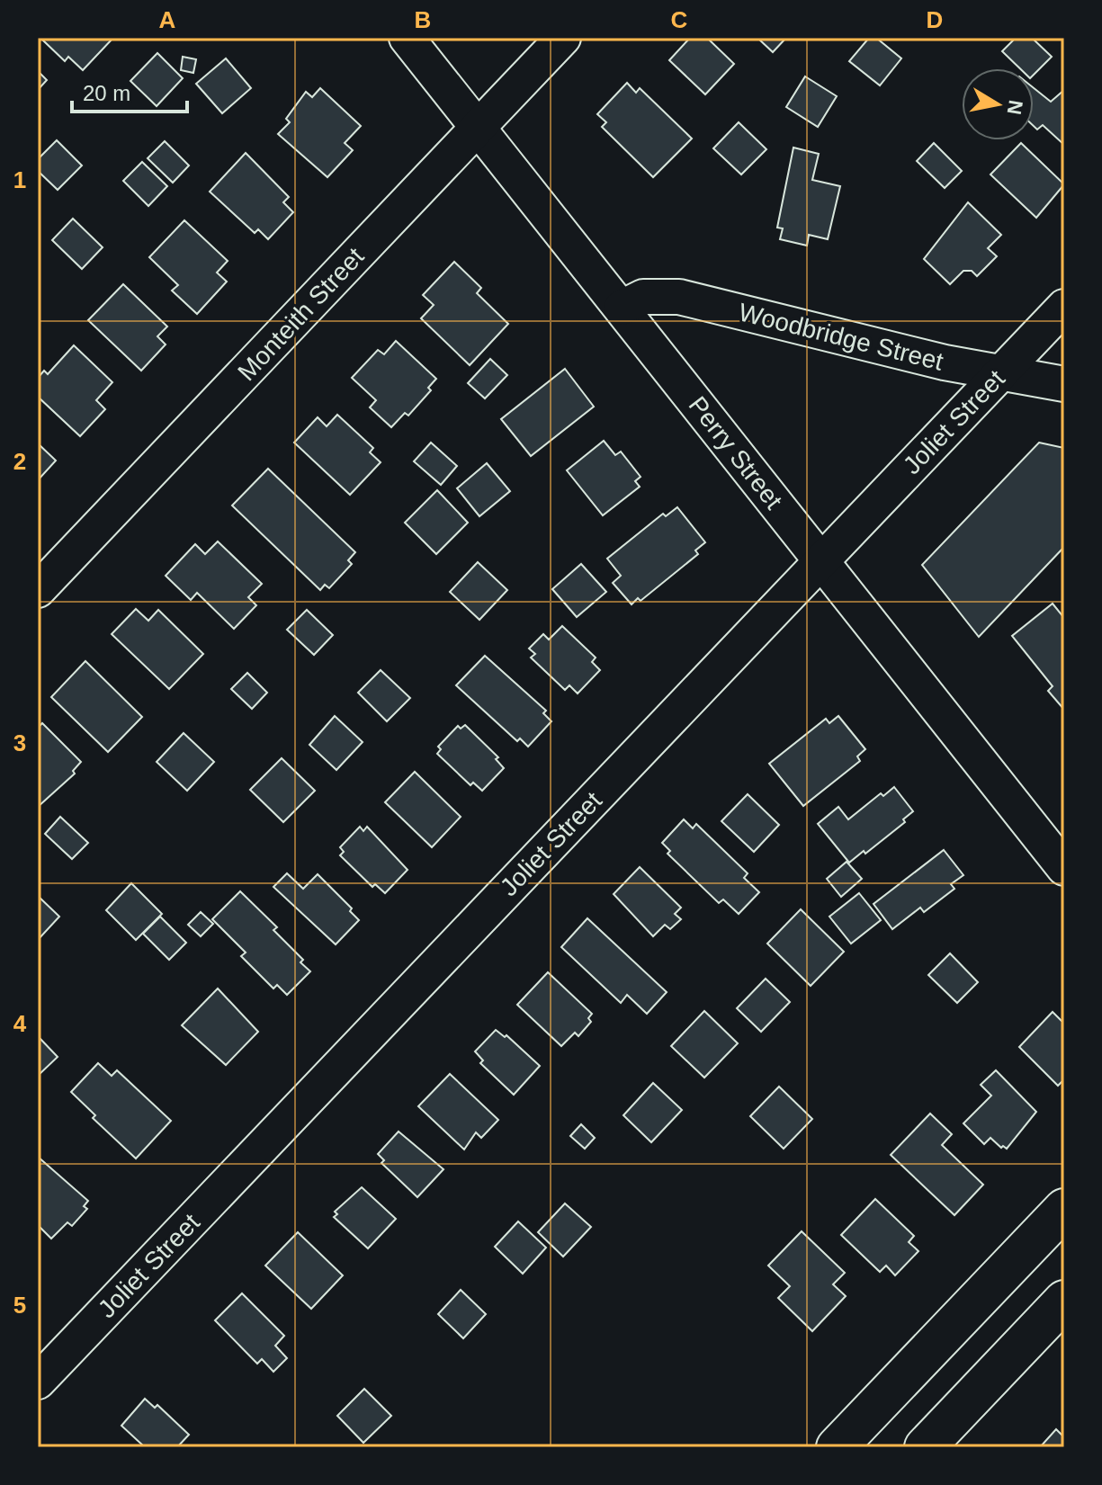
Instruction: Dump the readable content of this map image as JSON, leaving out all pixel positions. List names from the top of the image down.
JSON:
{
  "streets": {
    "street": [
      "Monteith Street",
      "Woodbridge Street",
      "Joliet Street",
      "Perry Street"
    ]
  },
  "crossings": [
    ["Monteith Street", "Perry Street"],
    ["Woodbridge Street", "Joliet Street"],
    ["Woodbridge Street", "Perry Street"],
    ["Joliet Street", "Perry Street"]
  ],
  "scale_bar": "20 m",
  "north": "right",
  "grid": {
    "columns": [
      "A",
      "B",
      "C",
      "D"
    ],
    "rows": [
      "1",
      "2",
      "3",
      "4",
      "5"
    ]
  }
}
